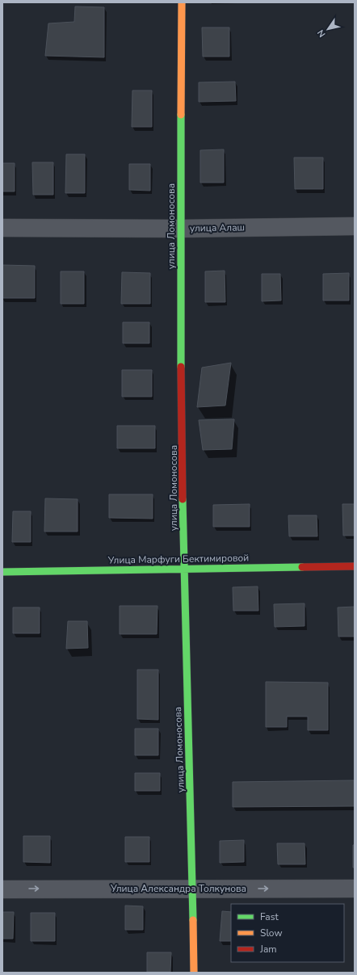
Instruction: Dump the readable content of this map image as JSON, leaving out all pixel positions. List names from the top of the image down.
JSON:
{
  "streets": {
    "street": [
      "улица Ломоносова",
      "улица Алаш",
      "Улица Марфуги Бектимировой",
      "Улица Александра Толкунова"
    ]
  },
  "crossings": [
    ["улица Ломоносова", "улица Алаш"],
    ["улица Ломоносова", "Улица Марфуги Бектимировой"],
    ["улица Ломоносова", "Улица Александра Толкунова"]
  ],
  "one_way": ["Улица Александра Толкунова"],
  "legend": ["Fast", "Slow", "Jam"],
  "north": "bottom left"
}
